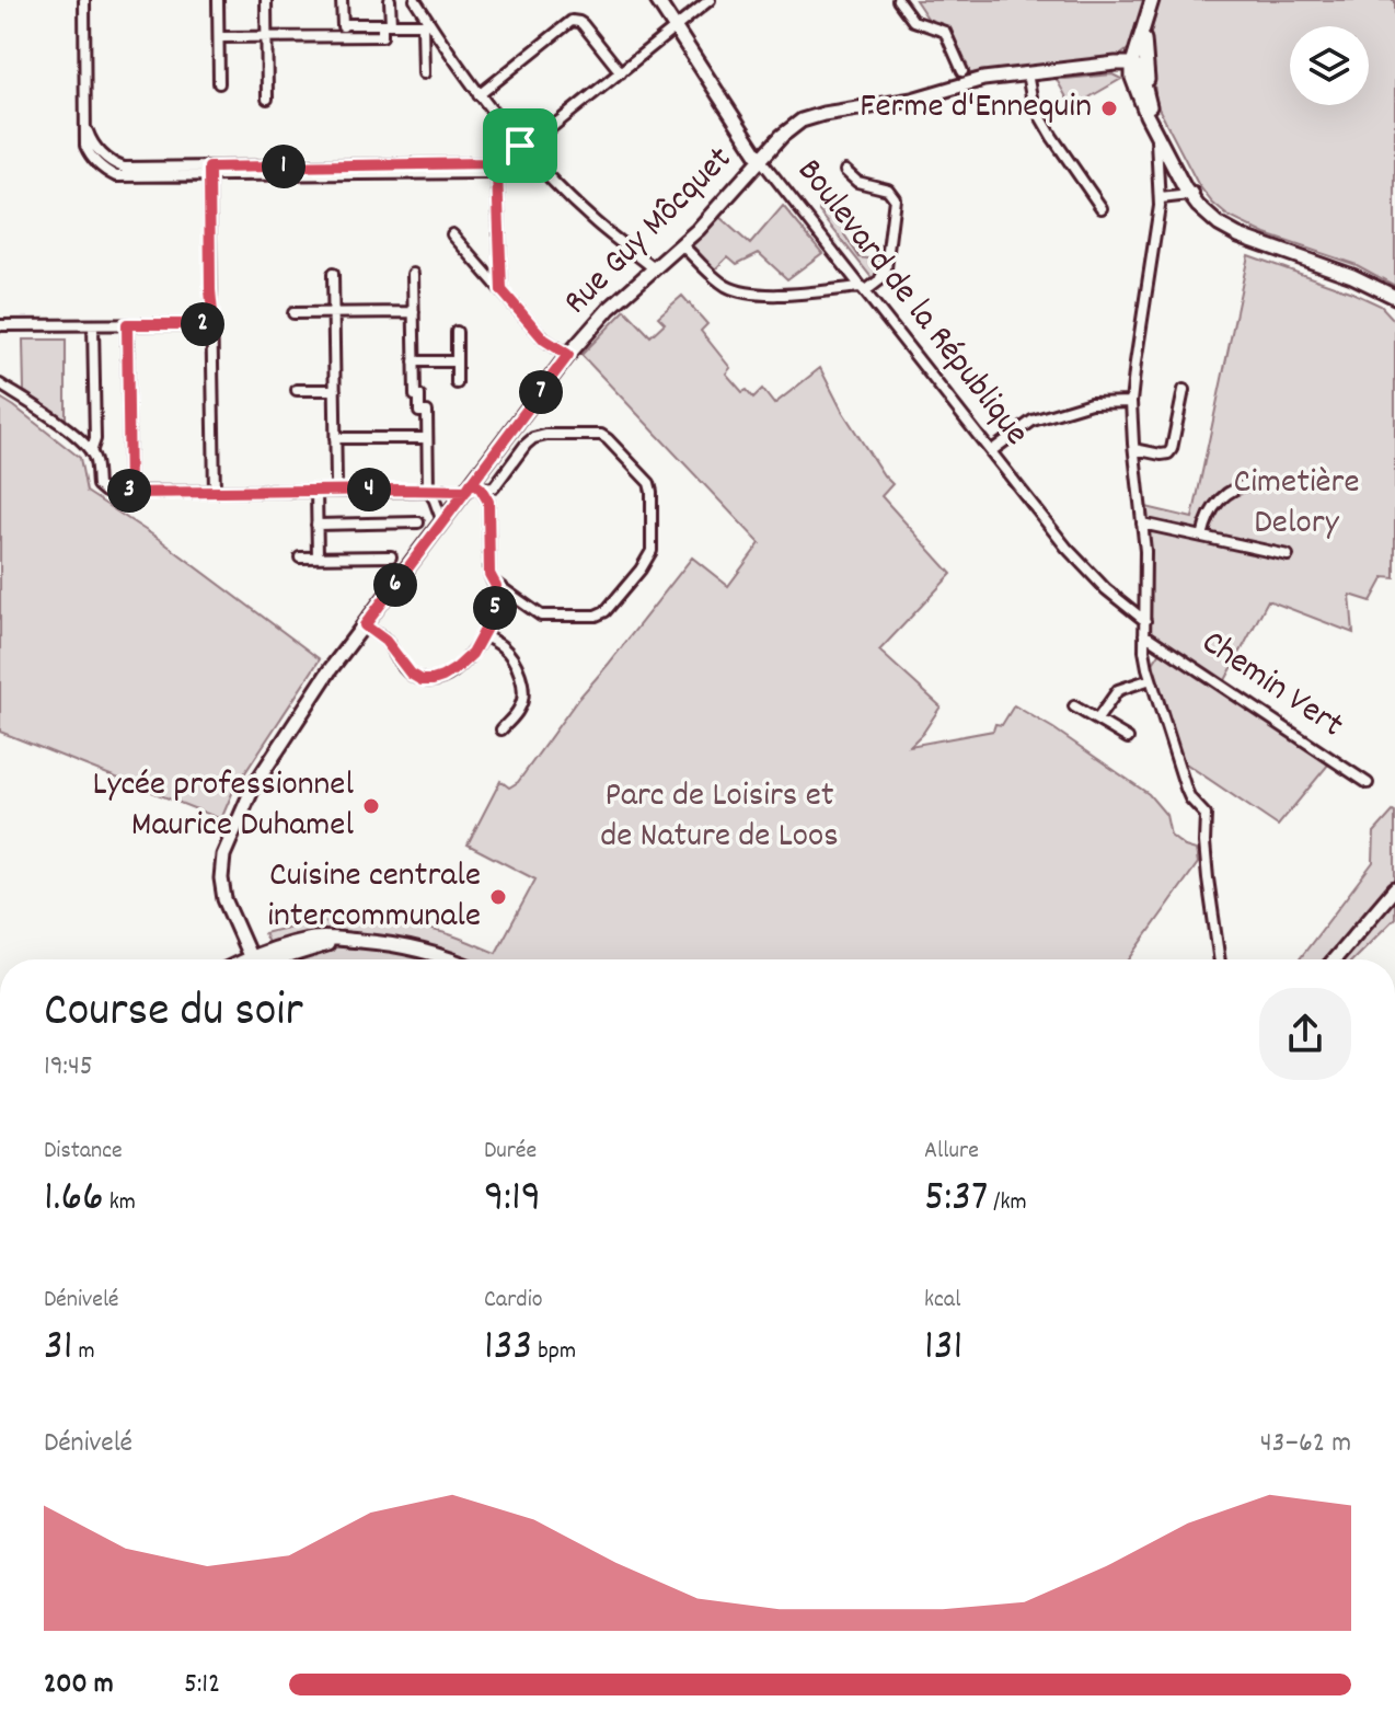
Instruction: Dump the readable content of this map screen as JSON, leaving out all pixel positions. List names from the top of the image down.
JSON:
{
  "streets": {
    "street": ["Rue Guy Môcquet", "Boulevard de la République", "Chemin Vert"]
  },
  "crossings": [
    ["Rue Guy Môcquet", "Boulevard de la République"]
  ],
  "parks": ["Cimetière Delory", "Parc de Loisirs et de Nature de Loos"],
  "places": ["Ferme d'Ennequin", "Lycée professionnel Maurice Duhamel", "Cuisine centrale intercommunale"],
  "page": {
    "pins": [
      "1",
      "2",
      "7",
      "4",
      "3",
      "6",
      "5"
    ],
    "heading": ["Course du soir", "19:45"],
    "stats": [
      ["Distance", "1.66 km"],
      ["Durée", "9:19"],
      ["Allure", "5:37 /km"],
      ["Dénivelé", "31 m"],
      ["Cardio", "133 bpm"],
      ["kcal", "131"]
    ],
    "chart": ["Dénivelé", "43–62 m"],
    "list": [
      {
        "name": "200 m",
        "note": "5:12"
      }
    ]
  }
}
